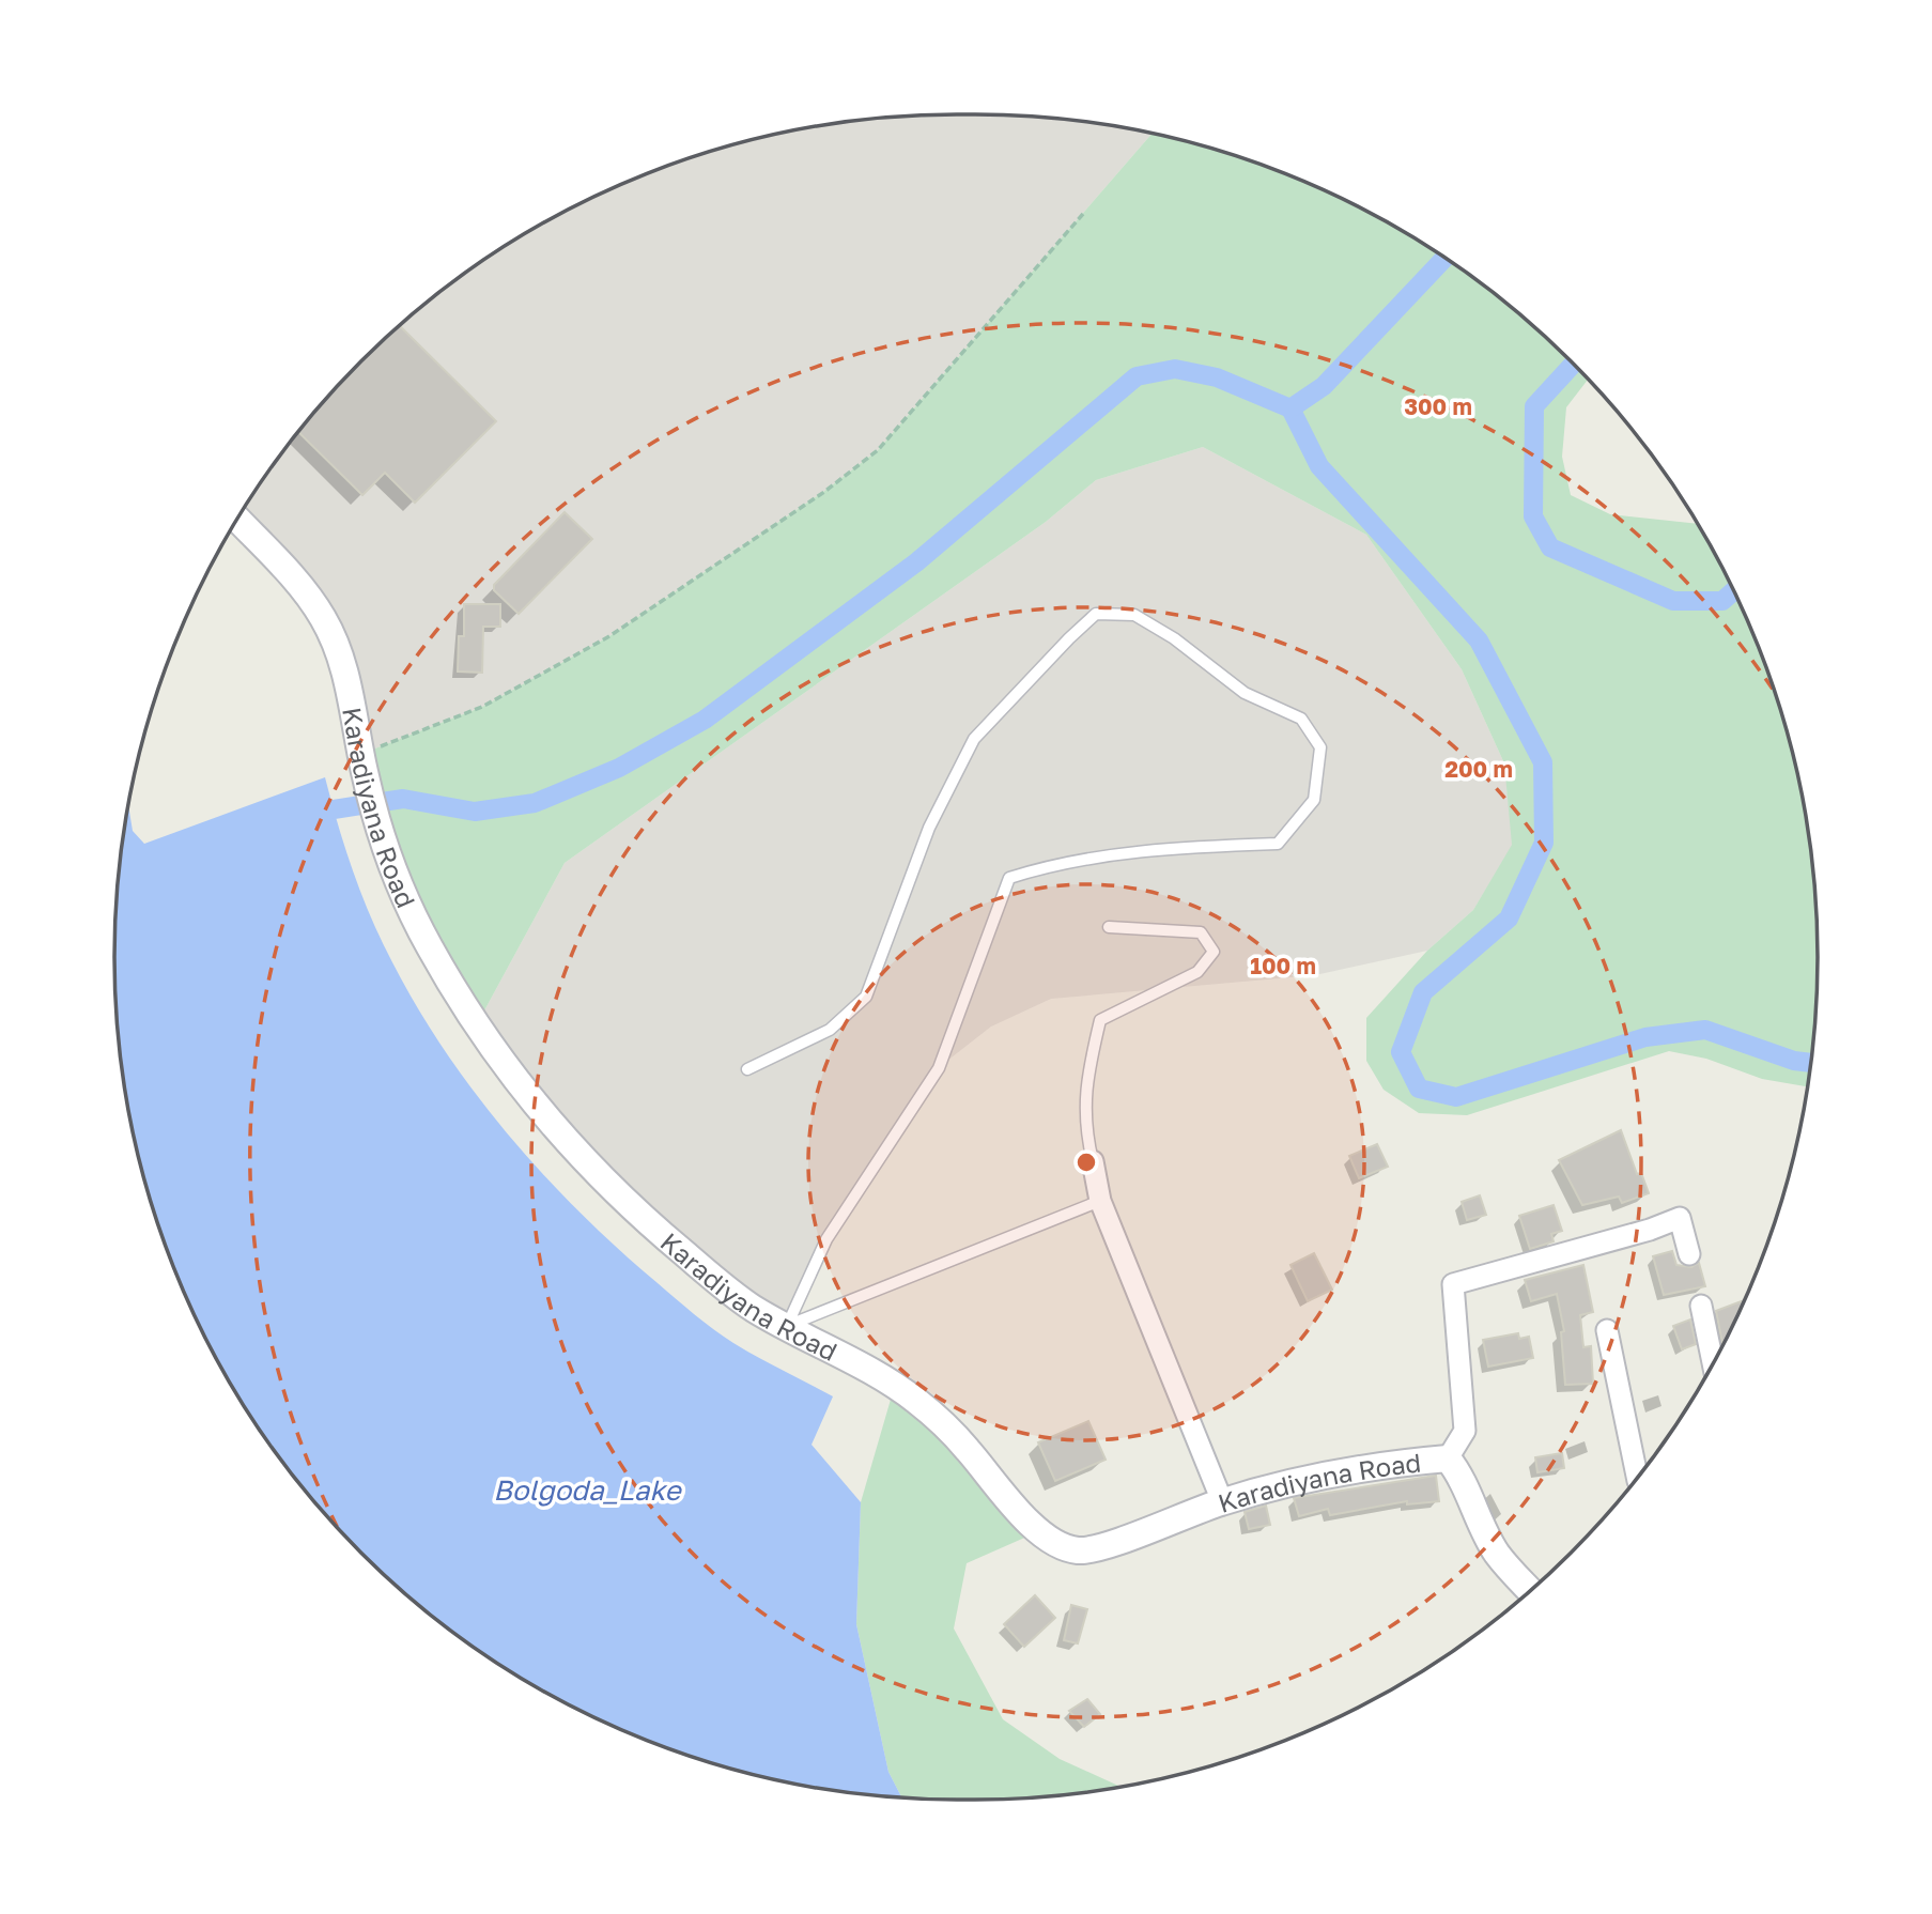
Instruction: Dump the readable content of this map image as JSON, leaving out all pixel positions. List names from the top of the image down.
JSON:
{
  "streets": {
    "street": ["Karadiyana Road"]
  },
  "water": ["Bolgoda_Lake"],
  "rings": ["300 m", "200 m", "100 m"]
}
